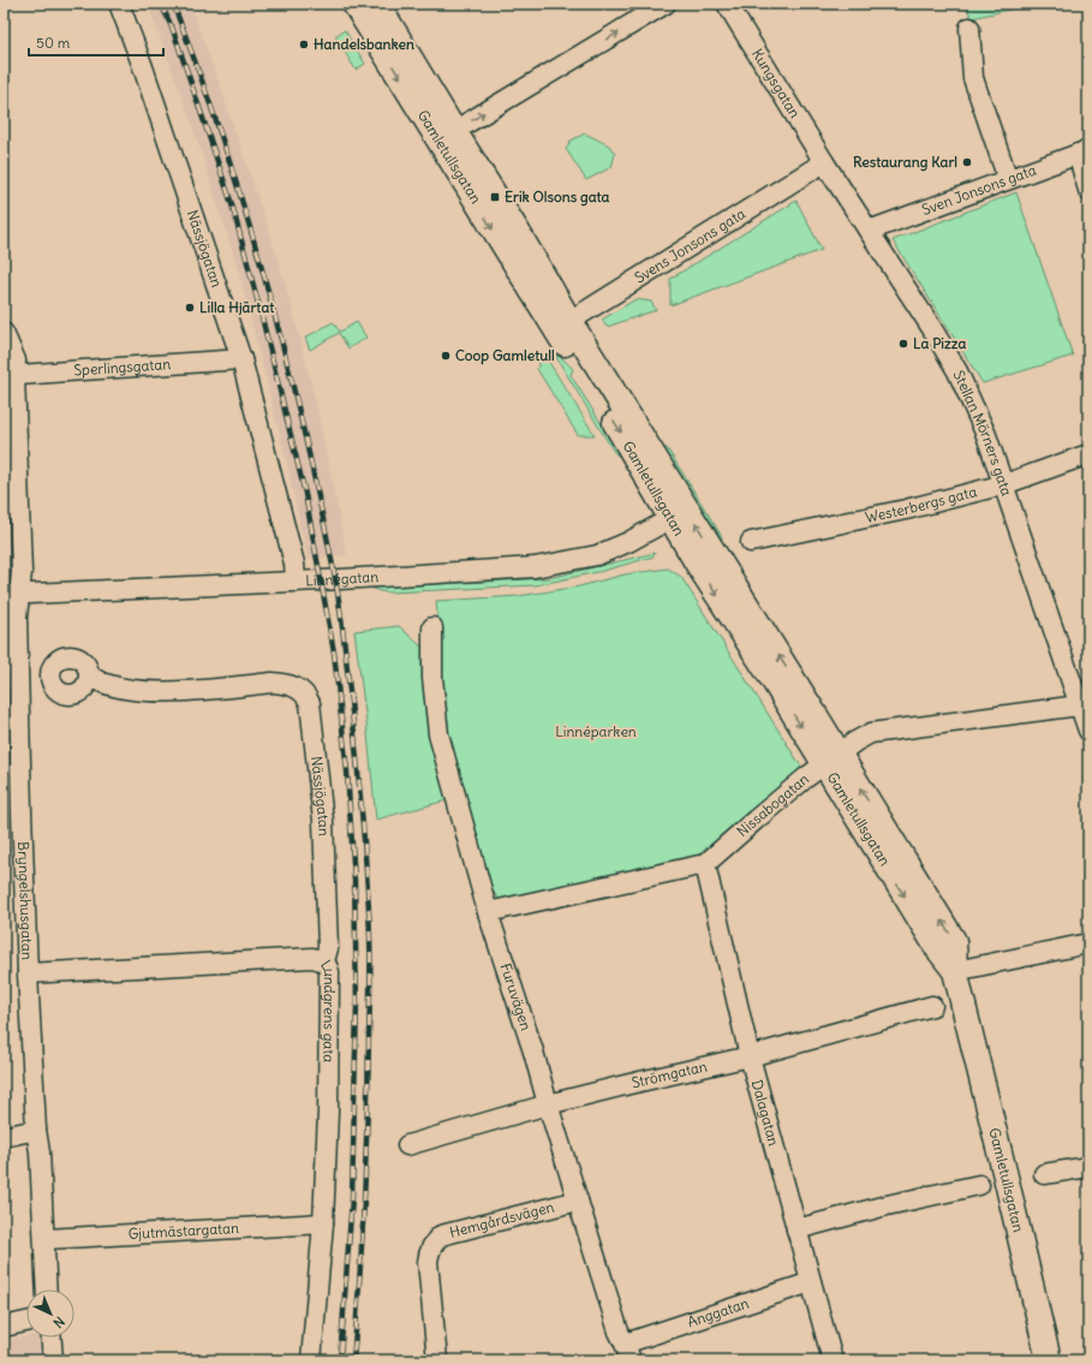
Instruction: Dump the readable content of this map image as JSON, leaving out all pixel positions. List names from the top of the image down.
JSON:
{
  "streets": {
    "street": [
      "Kungsgatan",
      "Gamletullsgatan",
      "Sven Jonsons gata",
      "Svens Jonsons gata",
      "Nässjögatan",
      "Sperlingsgatan",
      "Stellan Mörners gata",
      "Westerbergs gata",
      "Linnégatan",
      "Nissabogatan",
      "Bryngelshusgatan",
      "Furuvägen",
      "Lundgrens gata",
      "Strömgatan",
      "Dalagatan",
      "Hemgårdsvägen",
      "Gjutmästargatan",
      "Änggatan"
    ]
  },
  "crossings": [
    ["Kungsgatan", "Svens Jonsons gata"],
    ["Kungsgatan", "Stellan Mörners gata"],
    ["Gamletullsgatan", "Svens Jonsons gata"],
    ["Gamletullsgatan", "Linnégatan"],
    ["Gamletullsgatan", "Nissabogatan"],
    ["Sven Jonsons gata", "Stellan Mörners gata"],
    ["Svens Jonsons gata", "Stellan Mörners gata"],
    ["Nässjögatan", "Sperlingsgatan"],
    ["Nässjögatan", "Linnégatan"],
    ["Nässjögatan", "Lundgrens gata"],
    ["Sperlingsgatan", "Bryngelshusgatan"],
    ["Stellan Mörners gata", "Westerbergs gata"],
    ["Stellan Mörners gata", "Nissabogatan"],
    ["Linnégatan", "Bryngelshusgatan"],
    ["Nissabogatan", "Furuvägen"],
    ["Nissabogatan", "Dalagatan"],
    ["Bryngelshusgatan", "Lundgrens gata"],
    ["Bryngelshusgatan", "Gjutmästargatan"],
    ["Furuvägen", "Strömgatan"],
    ["Furuvägen", "Hemgårdsvägen"],
    ["Furuvägen", "Änggatan"],
    ["Lundgrens gata", "Gjutmästargatan"],
    ["Strömgatan", "Dalagatan"],
    ["Dalagatan", "Änggatan"]
  ],
  "parks": ["Linnéparken"],
  "places": {
    "other": [
      "Handelsbanken",
      "Restaurang Karl",
      "Lilla Hjärtat",
      "La Pizza",
      "Coop Gamletull"
    ],
    "transit": ["Erik Olsons gata"]
  },
  "scale_bar": "50 m",
  "north": "bottom right"
}
